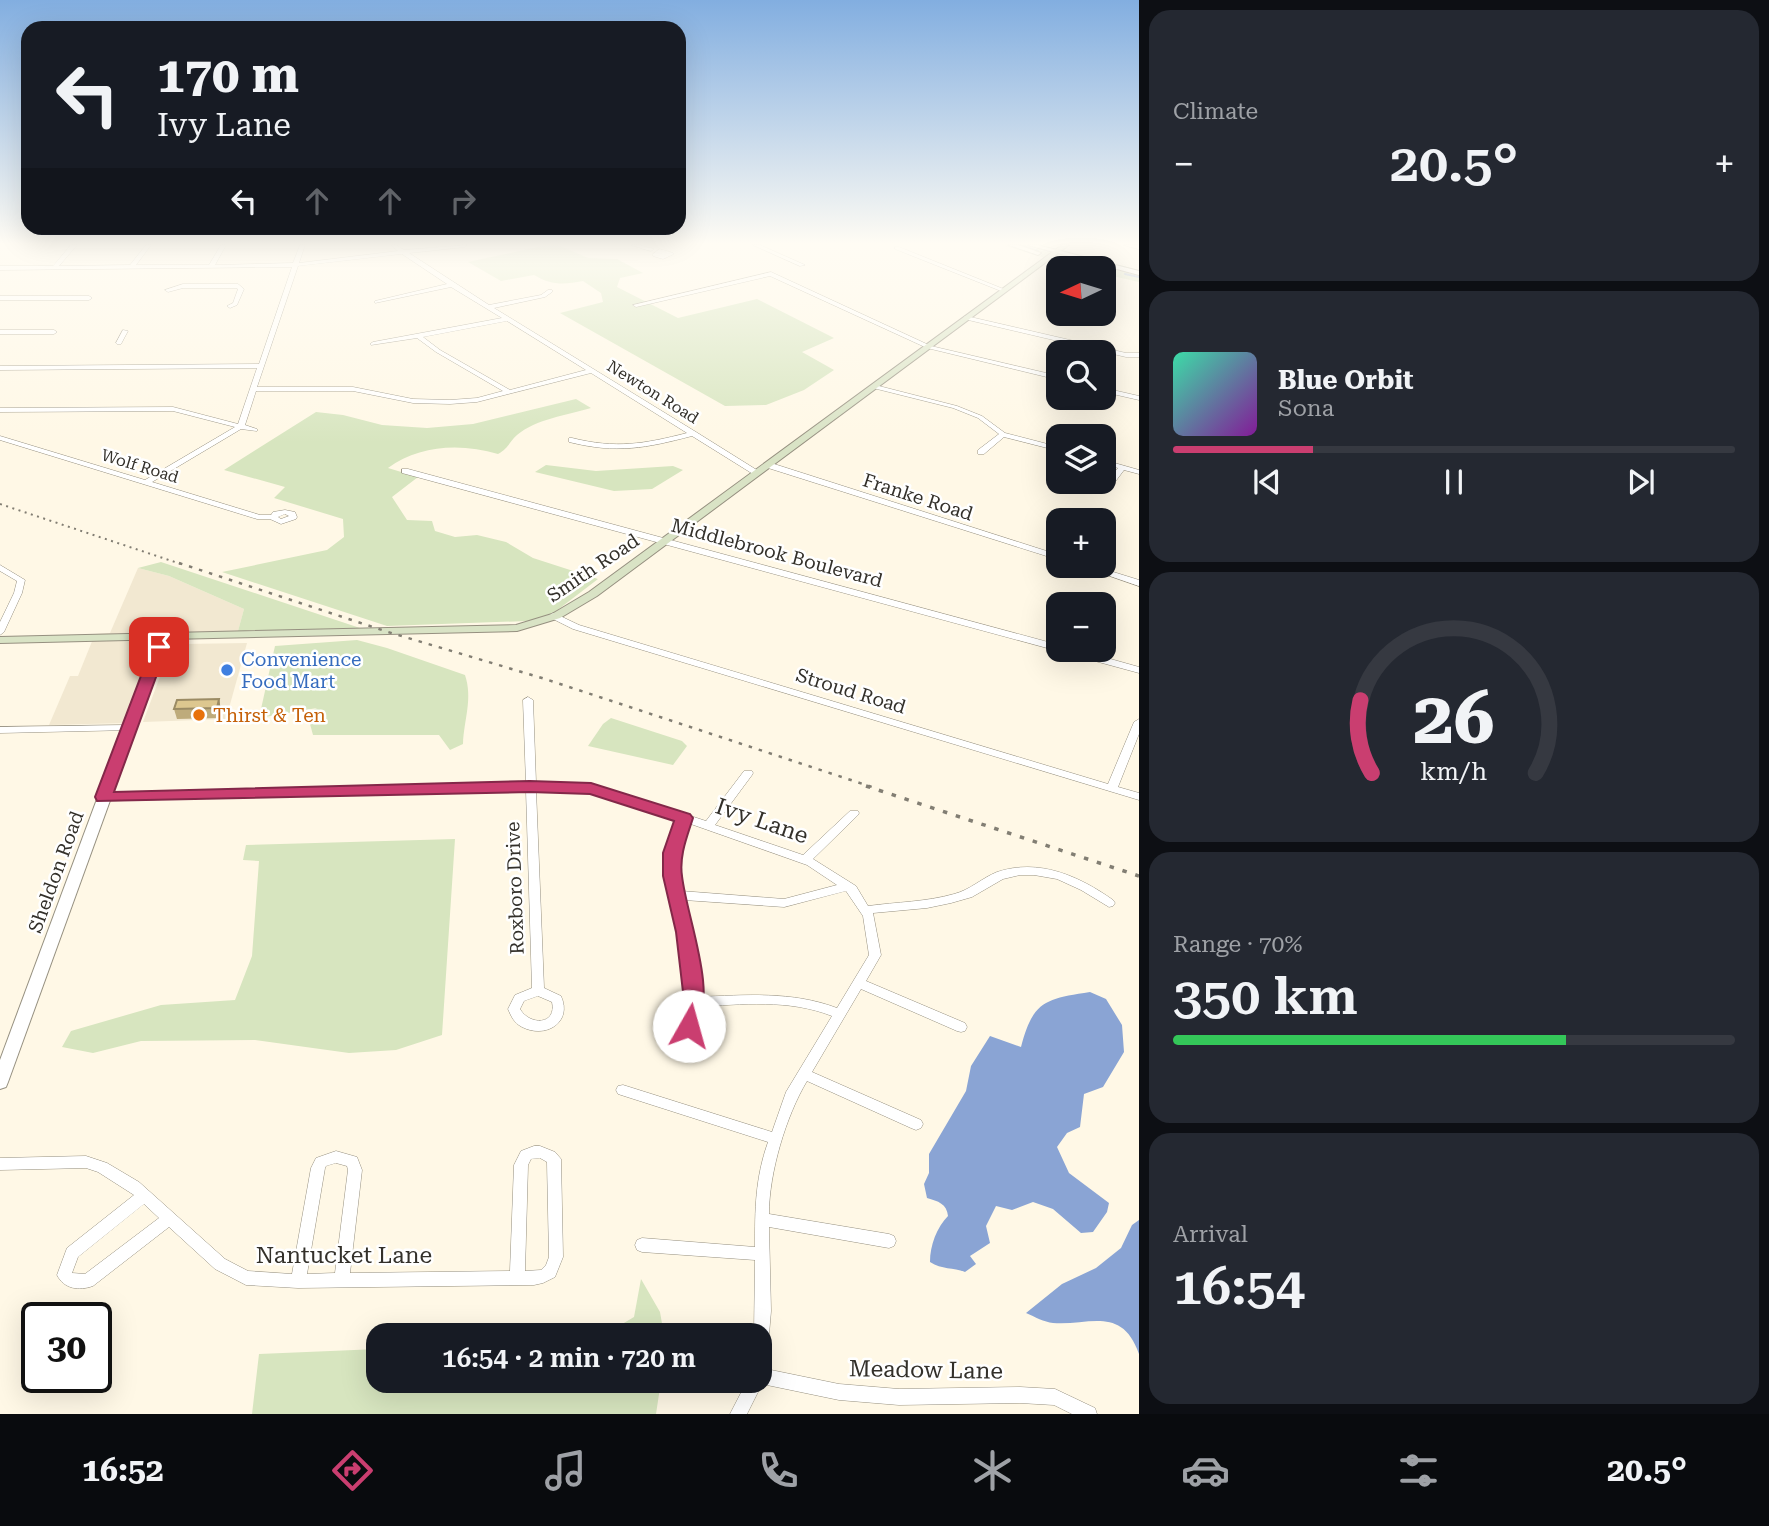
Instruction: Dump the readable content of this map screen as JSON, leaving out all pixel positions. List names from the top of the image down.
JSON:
{
  "streets": {
    "main road": ["Smith Road"],
    "street": [
      "Newton Road",
      "Wolf Road",
      "Franke Road",
      "Middlebrook Boulevard",
      "Stroud Road",
      "Ivy Lane",
      "Sheldon Road",
      "Roxboro Drive",
      "Nantucket Lane",
      "Meadow Lane"
    ]
  },
  "crossings": [
    ["Newton Road", "Smith Road"],
    ["Franke Road", "Smith Road"],
    ["Middlebrook Boulevard", "Smith Road"],
    ["Smith Road", "Stroud Road"],
    ["Smith Road", "Sheldon Road"],
    ["Ivy Lane", "Sheldon Road"],
    ["Ivy Lane", "Roxboro Drive"]
  ],
  "places": ["Convenience Food Mart", "Thirst & Ten"],
  "north": "left",
  "page": {
    "tile": [
      "Climate",
      ["Range · 70%", "350 km"],
      ["Arrival", "16:54"]
    ],
    "turn": ["170 m", "Ivy Lane"],
    "heat": ["−", "20.5°", "+"],
    "map_buttons": ["+", "−"],
    "song": ["Blue Orbit", "Sona"],
    "limit": "30",
    "trip": "16:54 · 2 min · 720 m",
    "tabs": ["16:52", "20.5°"],
    "gauge": ["26", "km/h"]
  }
}
